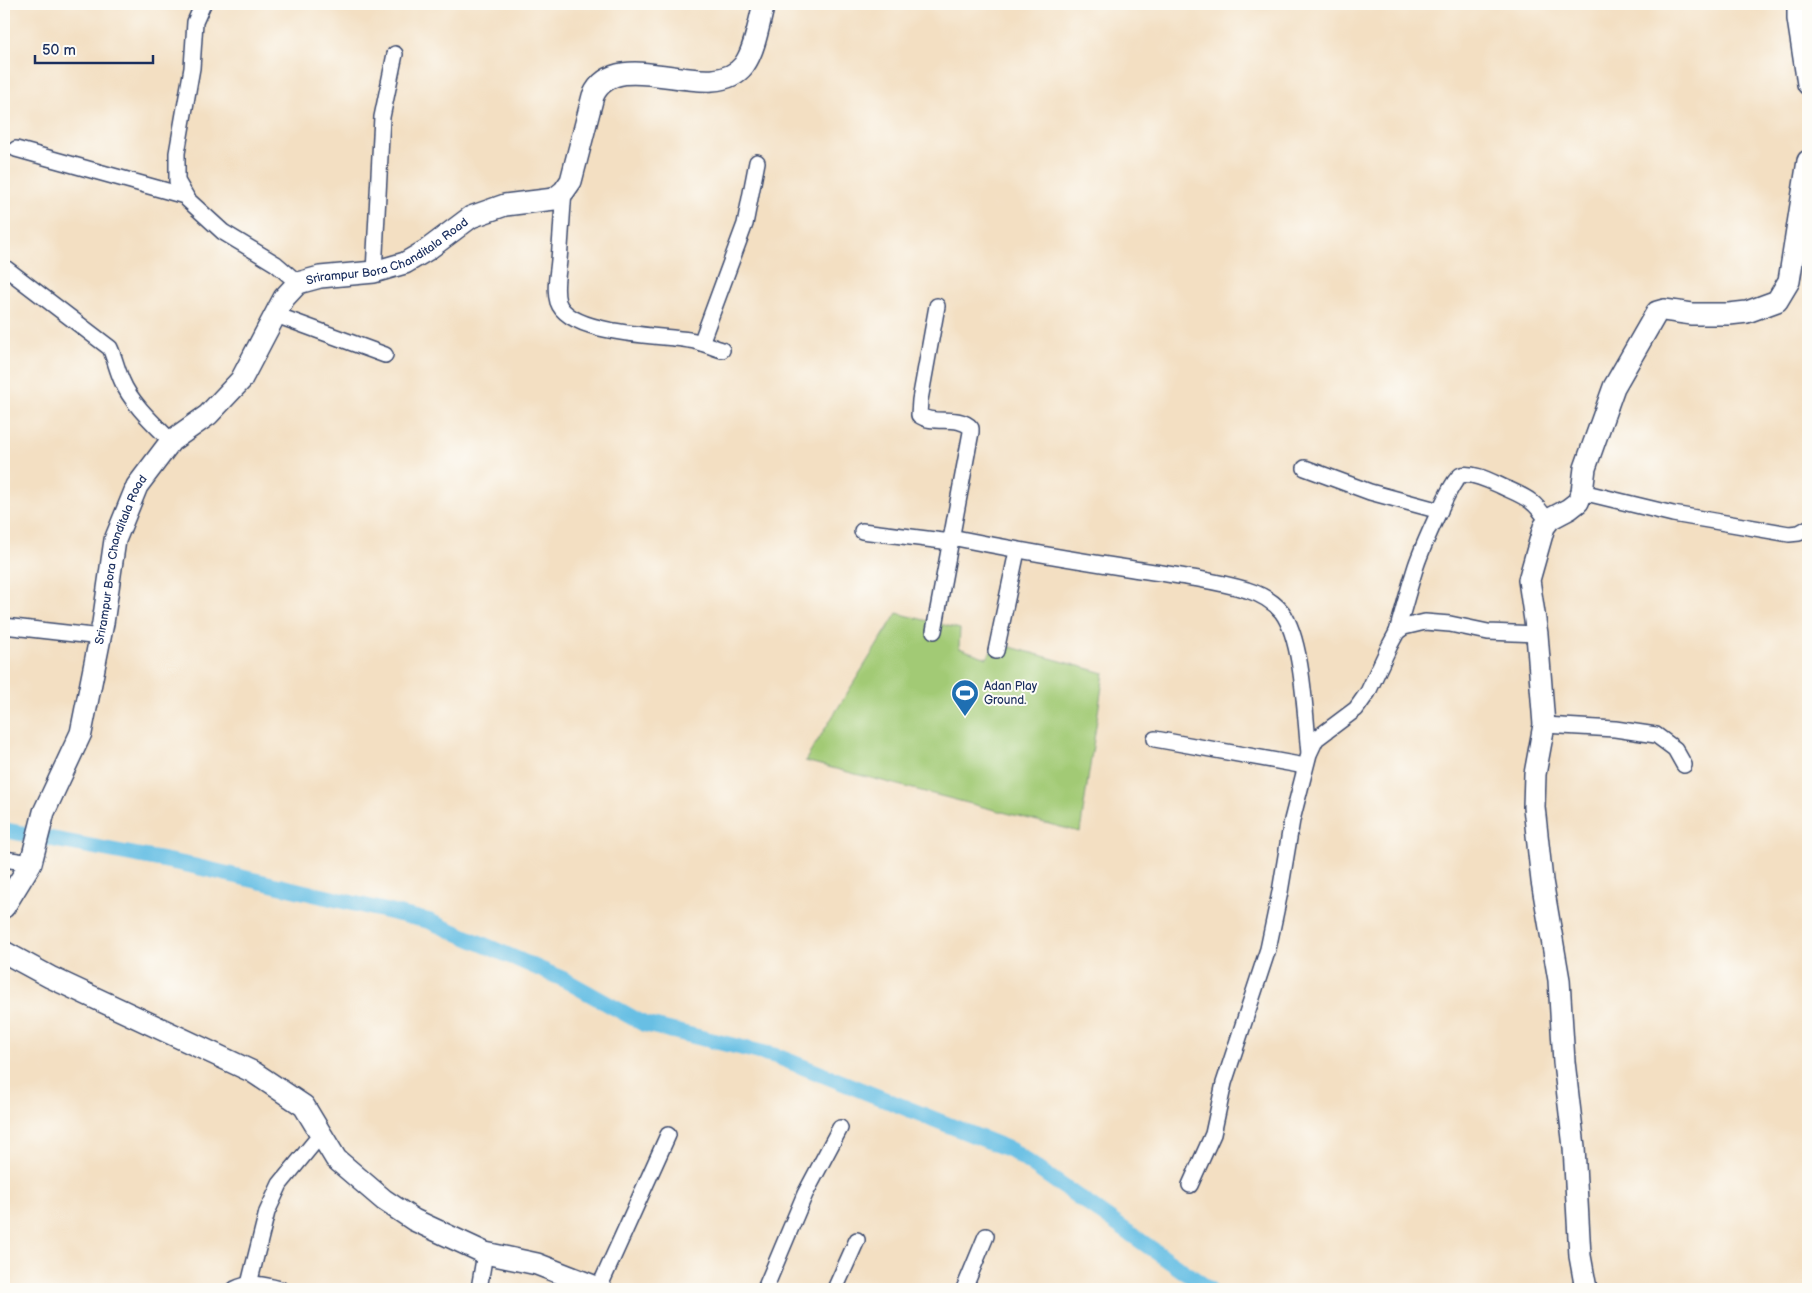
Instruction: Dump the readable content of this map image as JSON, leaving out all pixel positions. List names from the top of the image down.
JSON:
{
  "streets": {
    "street": ["Srirampur Bora Chanditala Road"]
  },
  "places": {
    "sports": ["Adan Play Ground."]
  },
  "scale_bar": "50 m"
}
